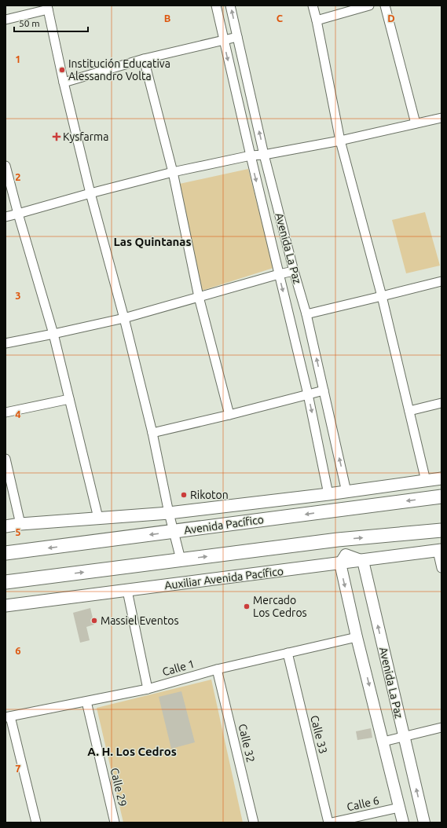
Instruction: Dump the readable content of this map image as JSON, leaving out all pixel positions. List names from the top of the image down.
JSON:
{
  "streets": {
    "main road": ["Avenida Pacífico", "Auxiliar Avenida Pacífico"],
    "street": [
      "Avenida La Paz",
      "Calle 1",
      "Calle 33",
      "Calle 32",
      "Calle 29",
      "Calle 6"
    ]
  },
  "crossings": [
    ["Avenida La Paz", "Auxiliar Avenida Pacífico"],
    ["Calle 1", "Calle 33"],
    ["Calle 1", "Calle 32"],
    ["Calle 1", "Calle 29"]
  ],
  "districts": ["Las Quintanas", "A. H. Los Cedros"],
  "places": {
    "other": [
      "Institución Educativa Alessandro Volta",
      "Rikoton",
      "Mercado Los Cedros",
      "Massiel Eventos"
    ],
    "health": ["Kysfarma"]
  },
  "scale_bar": "50 m",
  "grid": {
    "columns": ["B", "C", "D"],
    "rows": [
      "1",
      "2",
      "3",
      "4",
      "5",
      "6",
      "7"
    ]
  }
}
